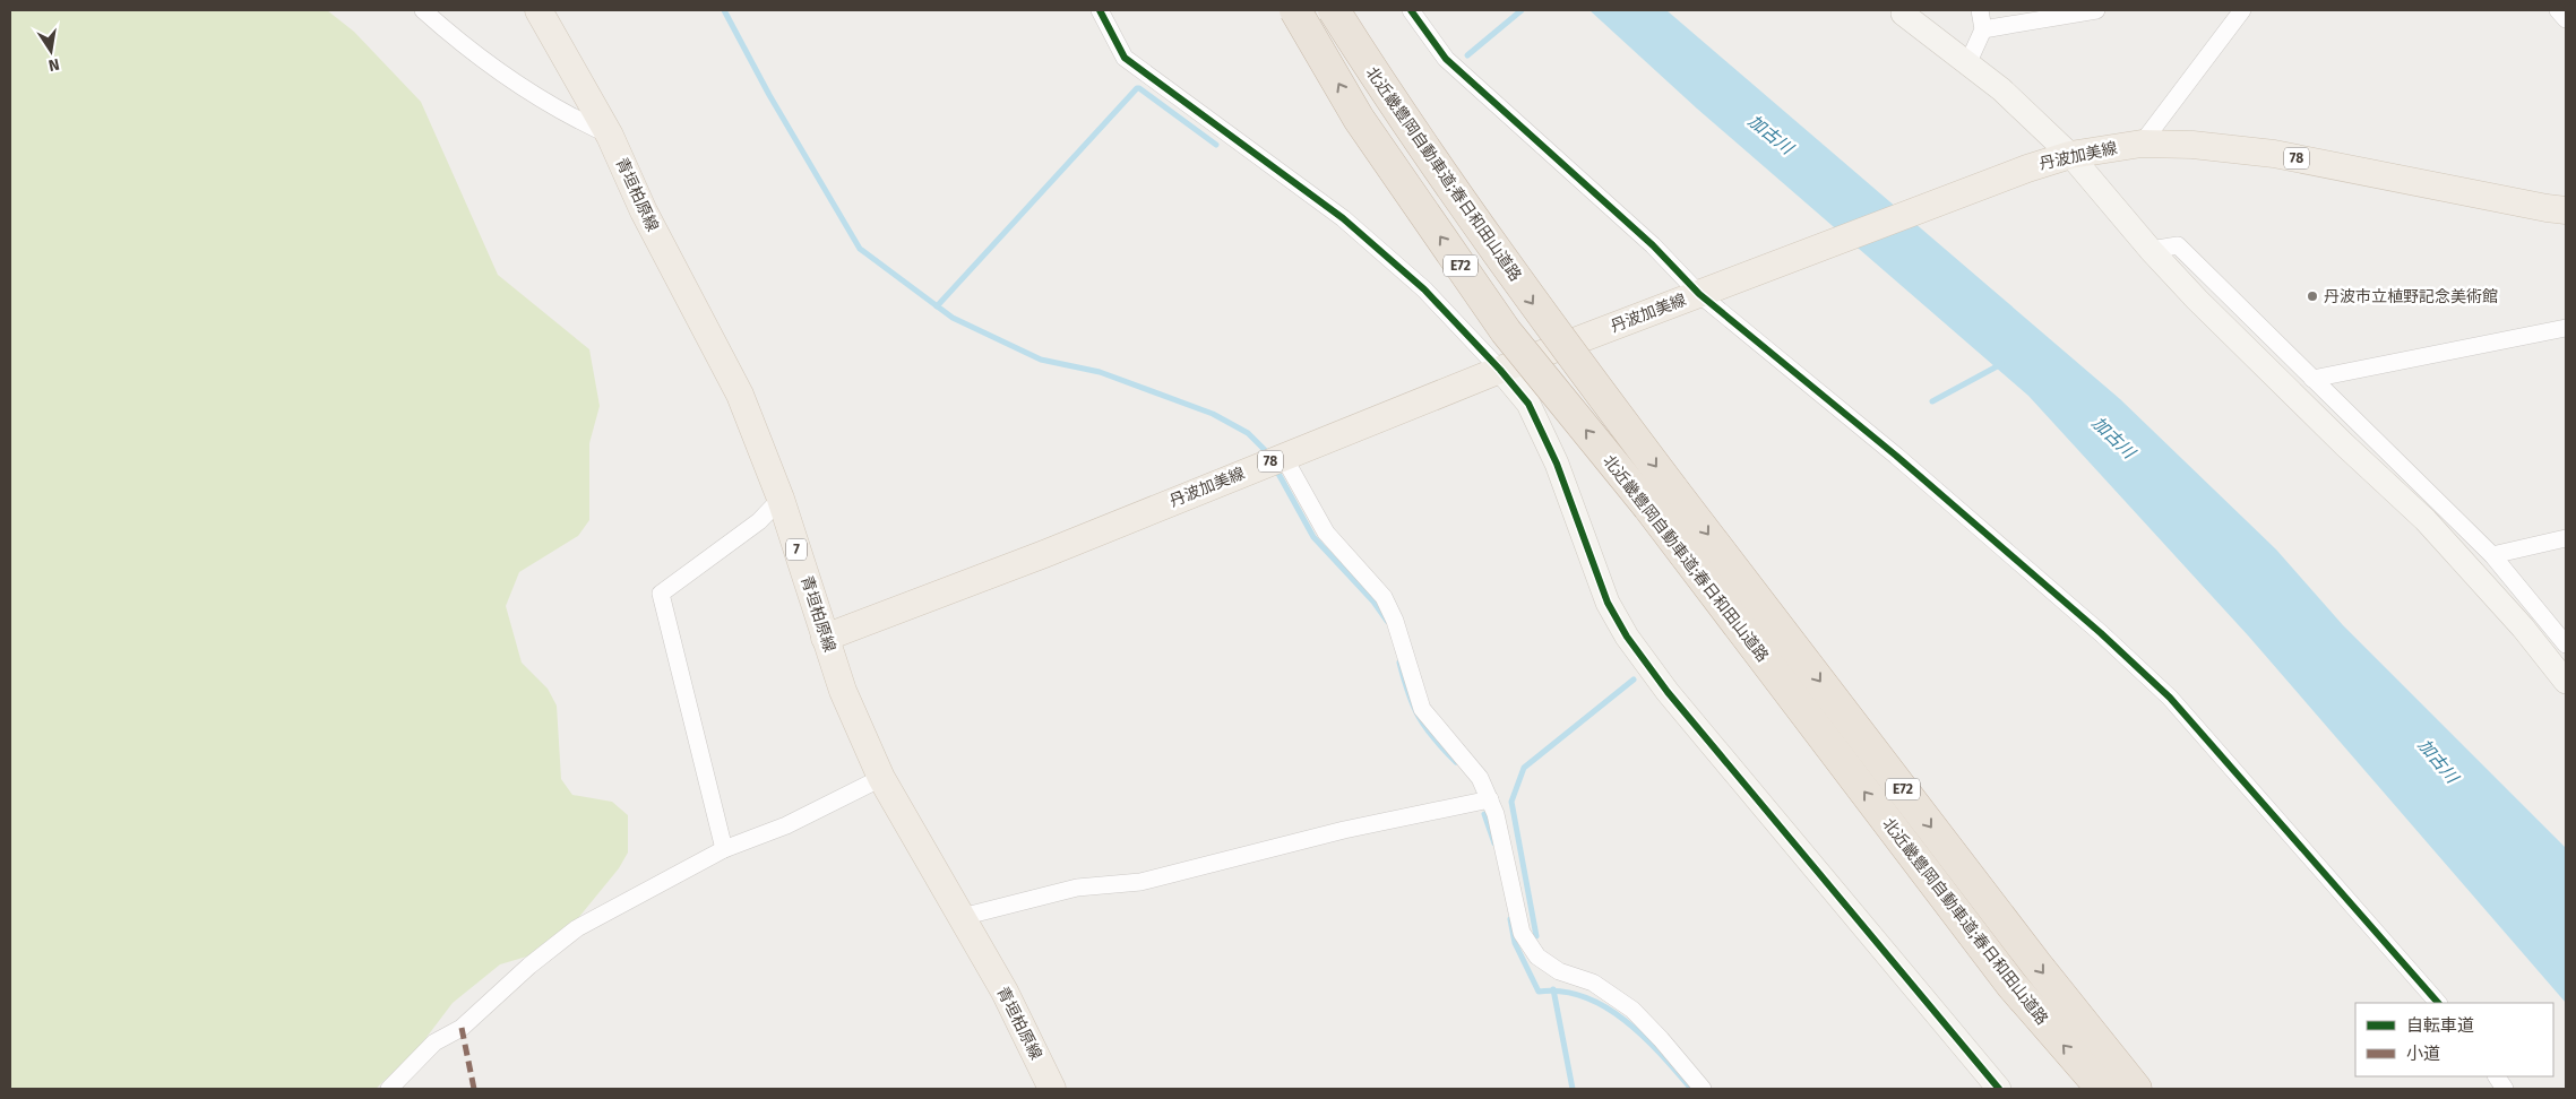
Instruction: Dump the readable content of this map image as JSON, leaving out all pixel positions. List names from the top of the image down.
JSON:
{
  "streets": {
    "highway": ["北近畿豊岡自動車道;春日和田山道路", "E72"],
    "main road": [
      "丹波加美線",
      "78",
      "青垣柏原線",
      "7"
    ]
  },
  "crossings": [
    ["丹波加美線", "青垣柏原線"]
  ],
  "water": ["加古川"],
  "places": ["丹波市立植野記念美術館"],
  "legend": ["自転車道", "小道"],
  "north": "bottom"
}
